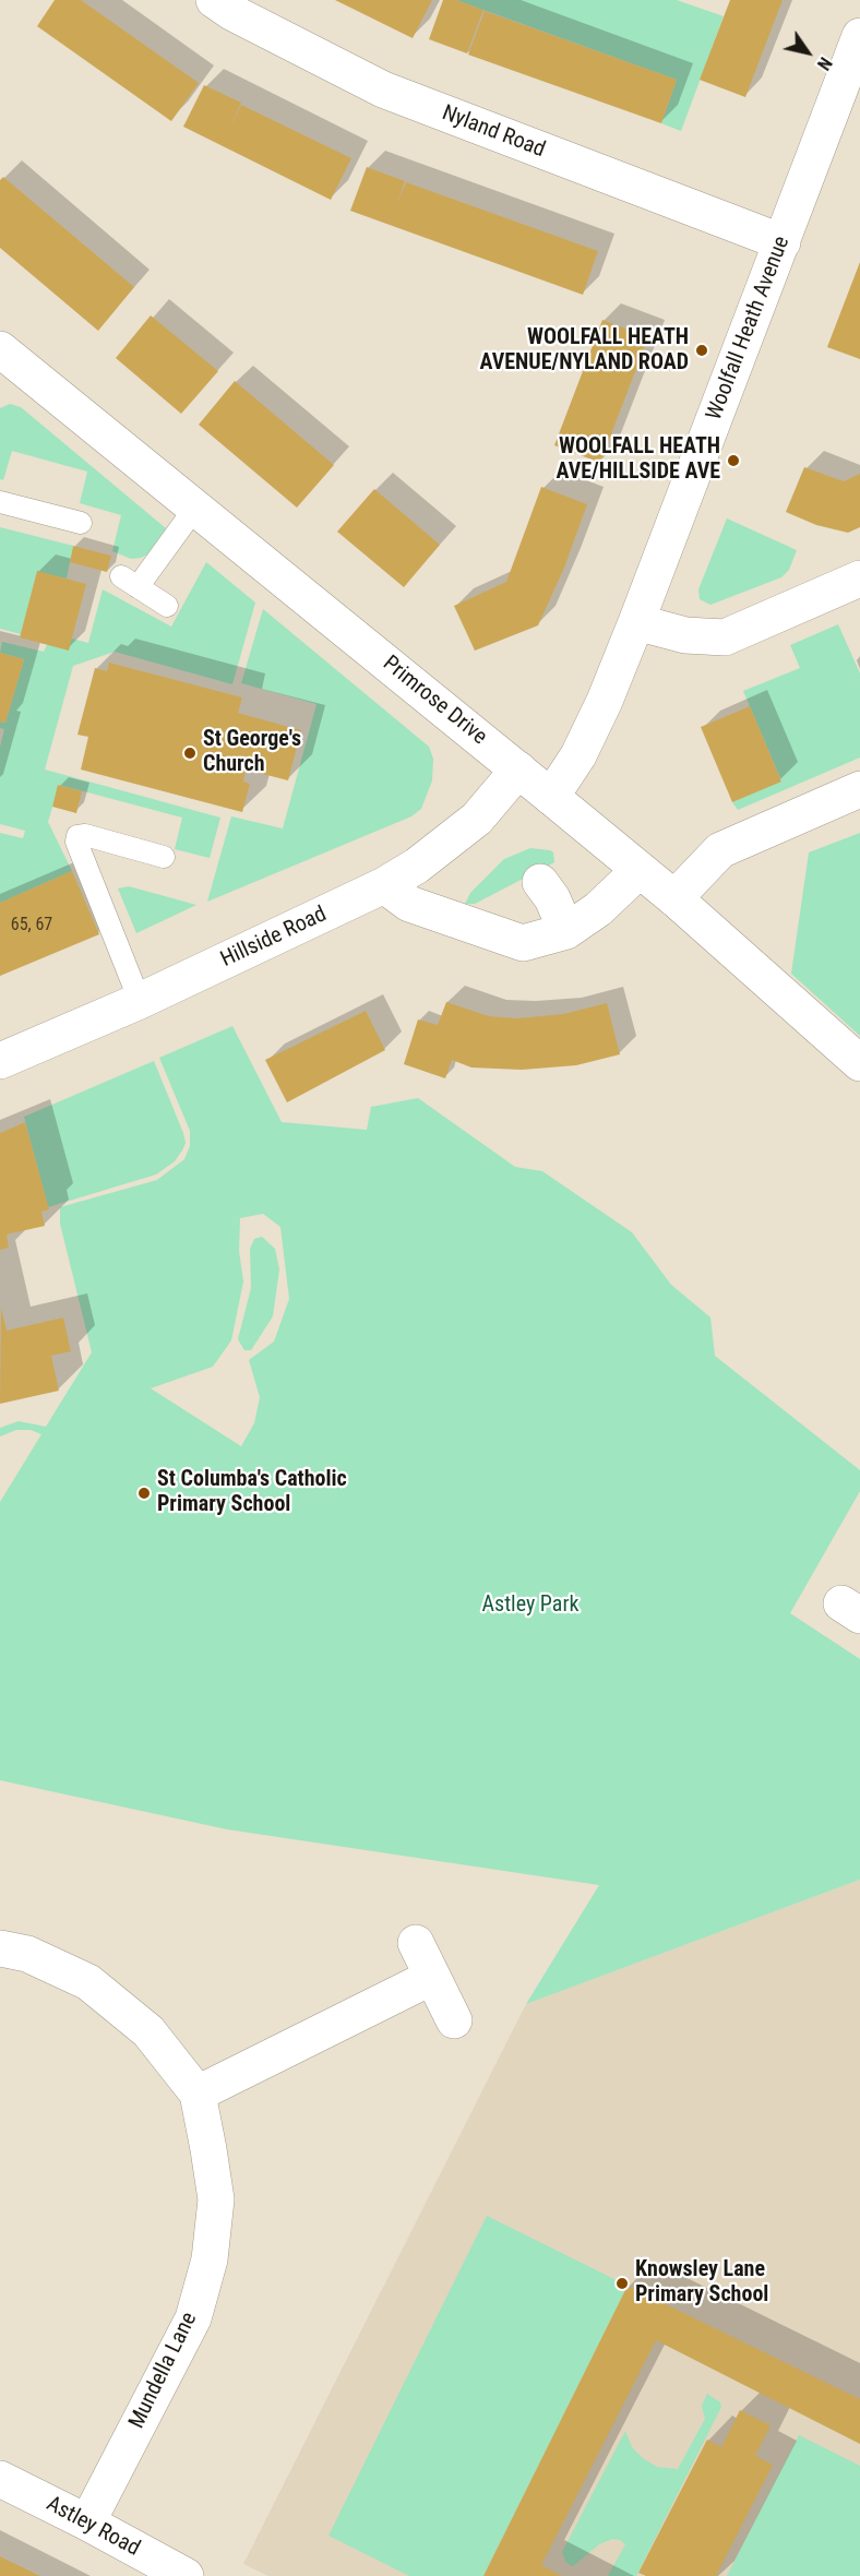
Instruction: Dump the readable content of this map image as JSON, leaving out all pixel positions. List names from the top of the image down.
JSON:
{
  "streets": {
    "street": [
      "Nyland Road",
      "Woolfall Heath Avenue",
      "Primrose Drive",
      "Hillside Road",
      "Mundella Lane",
      "Astley Road"
    ]
  },
  "crossings": [
    ["Nyland Road", "Woolfall Heath Avenue"],
    ["Woolfall Heath Avenue", "Primrose Drive"],
    ["Primrose Drive", "Hillside Road"],
    ["Mundella Lane", "Astley Road"]
  ],
  "parks": ["Astley Park"],
  "places": [
    "WOOLFALL HEATH AVENUE/NYLAND ROAD",
    "WOOLFALL HEATH AVE/HILLSIDE AVE",
    "St George's Church",
    "St Columba's Catholic Primary School",
    "Knowsley Lane Primary School"
  ],
  "house_numbers": ["65, 67"],
  "north": "bottom right"
}
